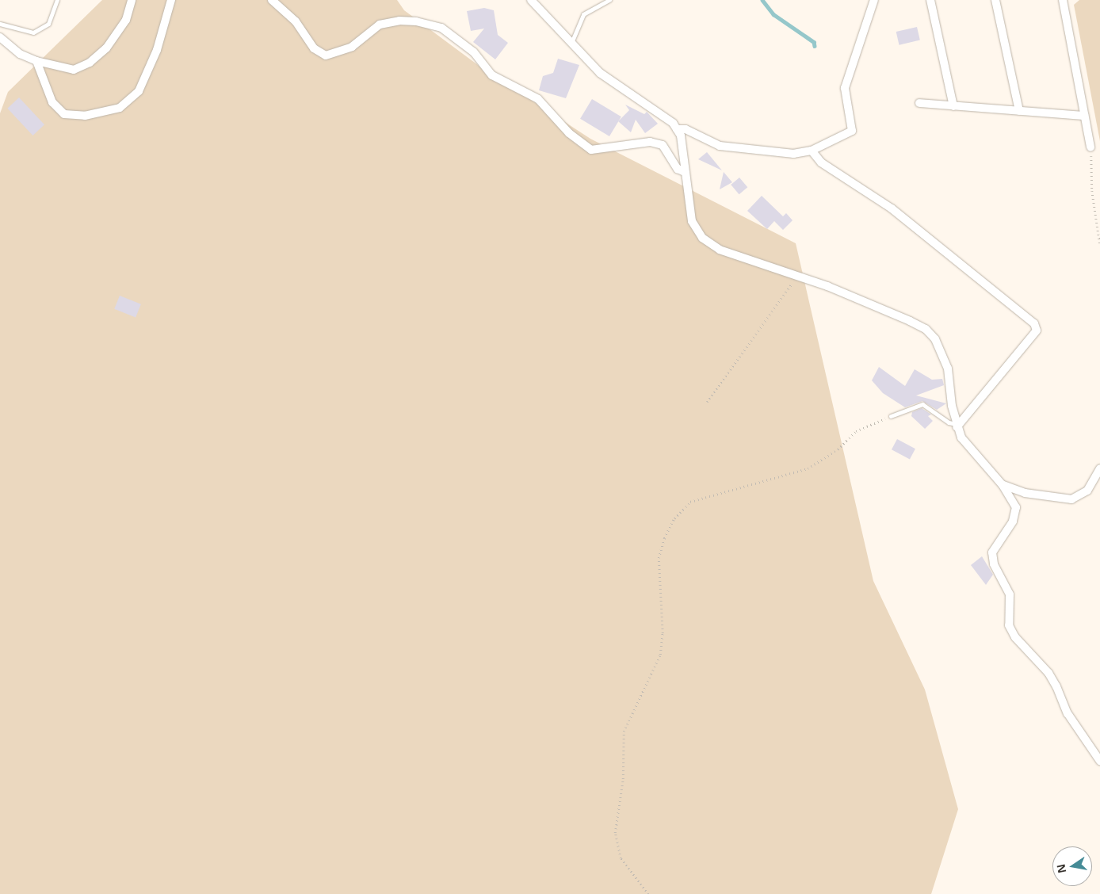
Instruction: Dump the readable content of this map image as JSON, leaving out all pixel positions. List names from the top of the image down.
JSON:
{
  "north": "left"
}
